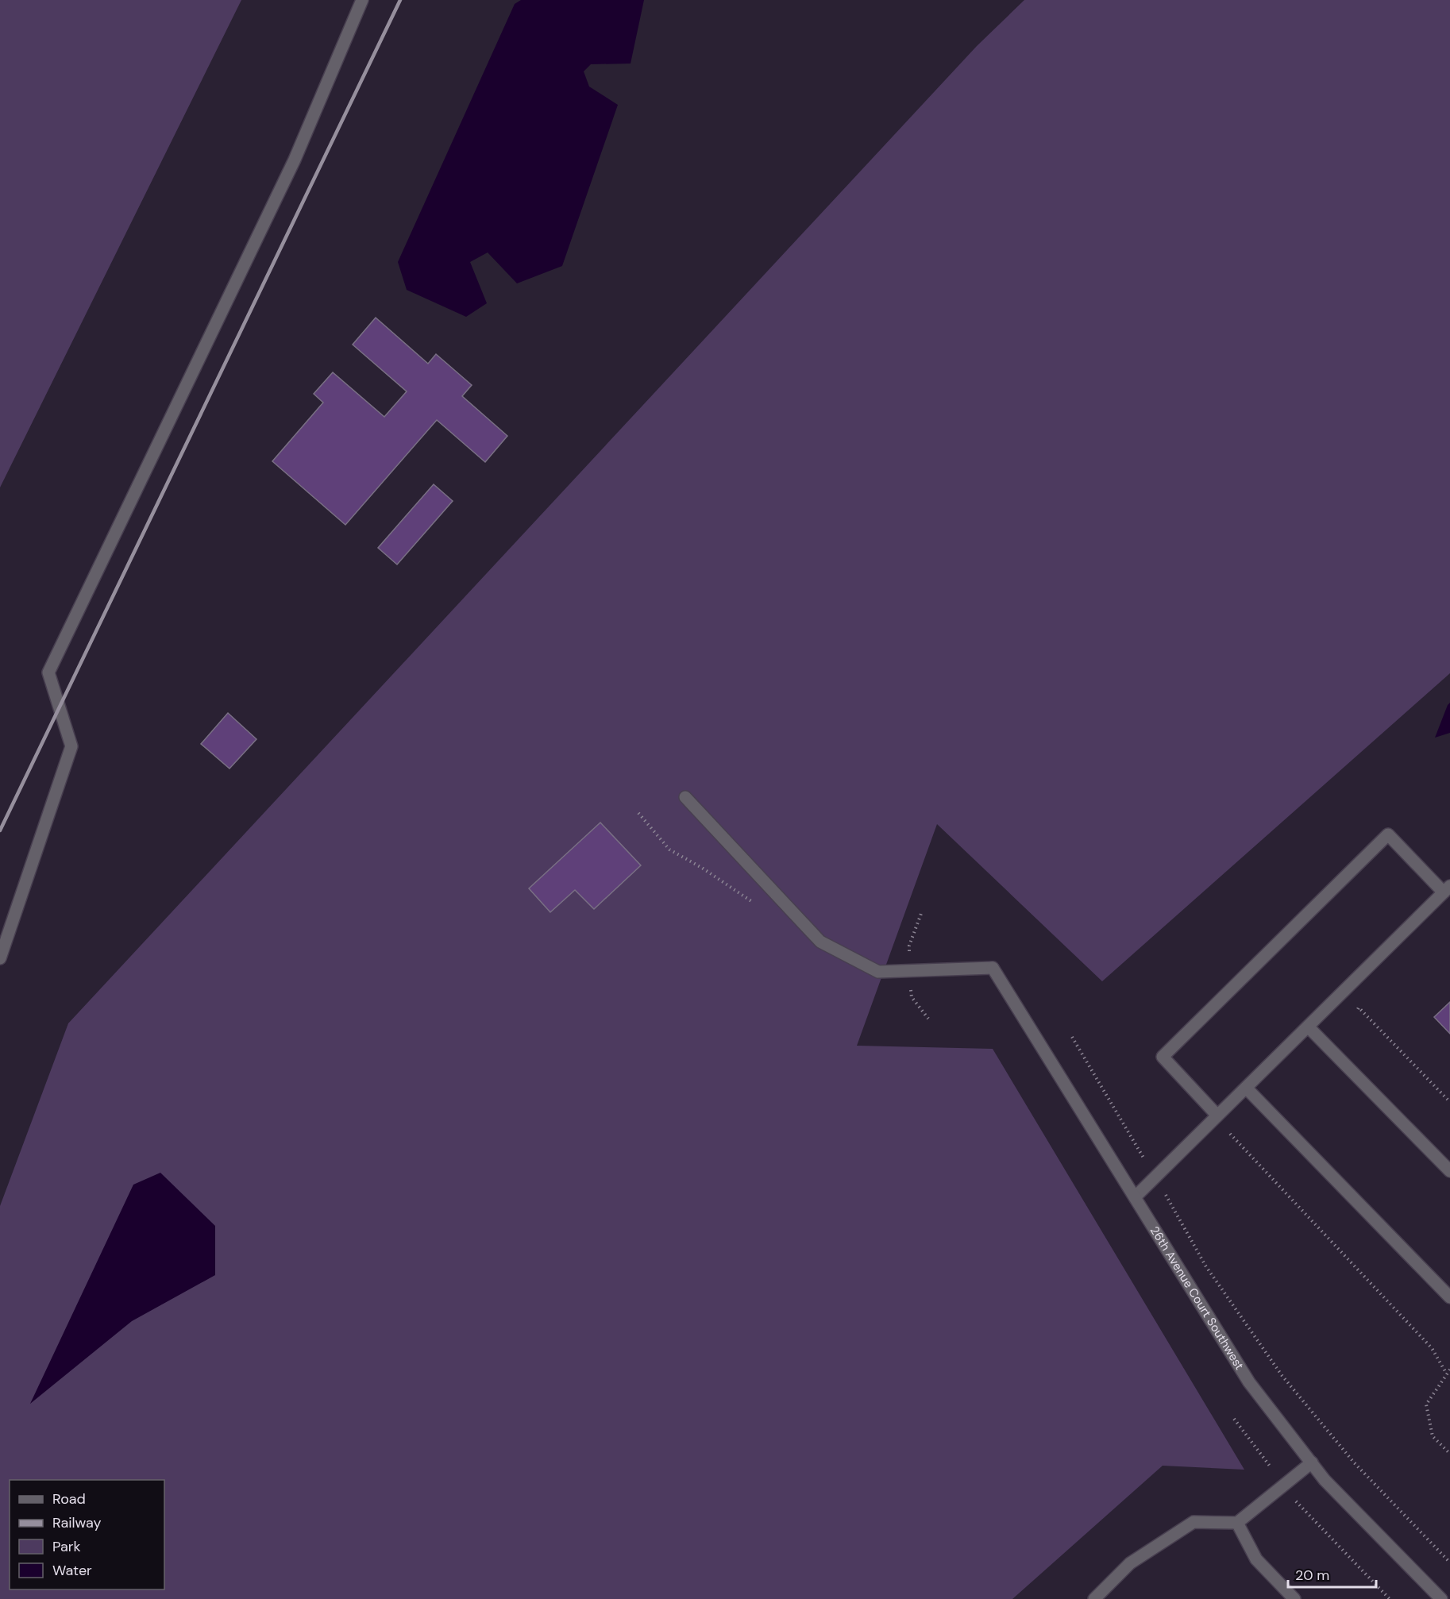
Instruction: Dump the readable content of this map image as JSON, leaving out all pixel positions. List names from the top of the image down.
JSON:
{
  "streets": {
    "street": ["26th Avenue Court Southwest"]
  },
  "legend": [
    "Road",
    "Railway",
    "Park",
    "Water"
  ],
  "scale_bar": "20 m"
}
